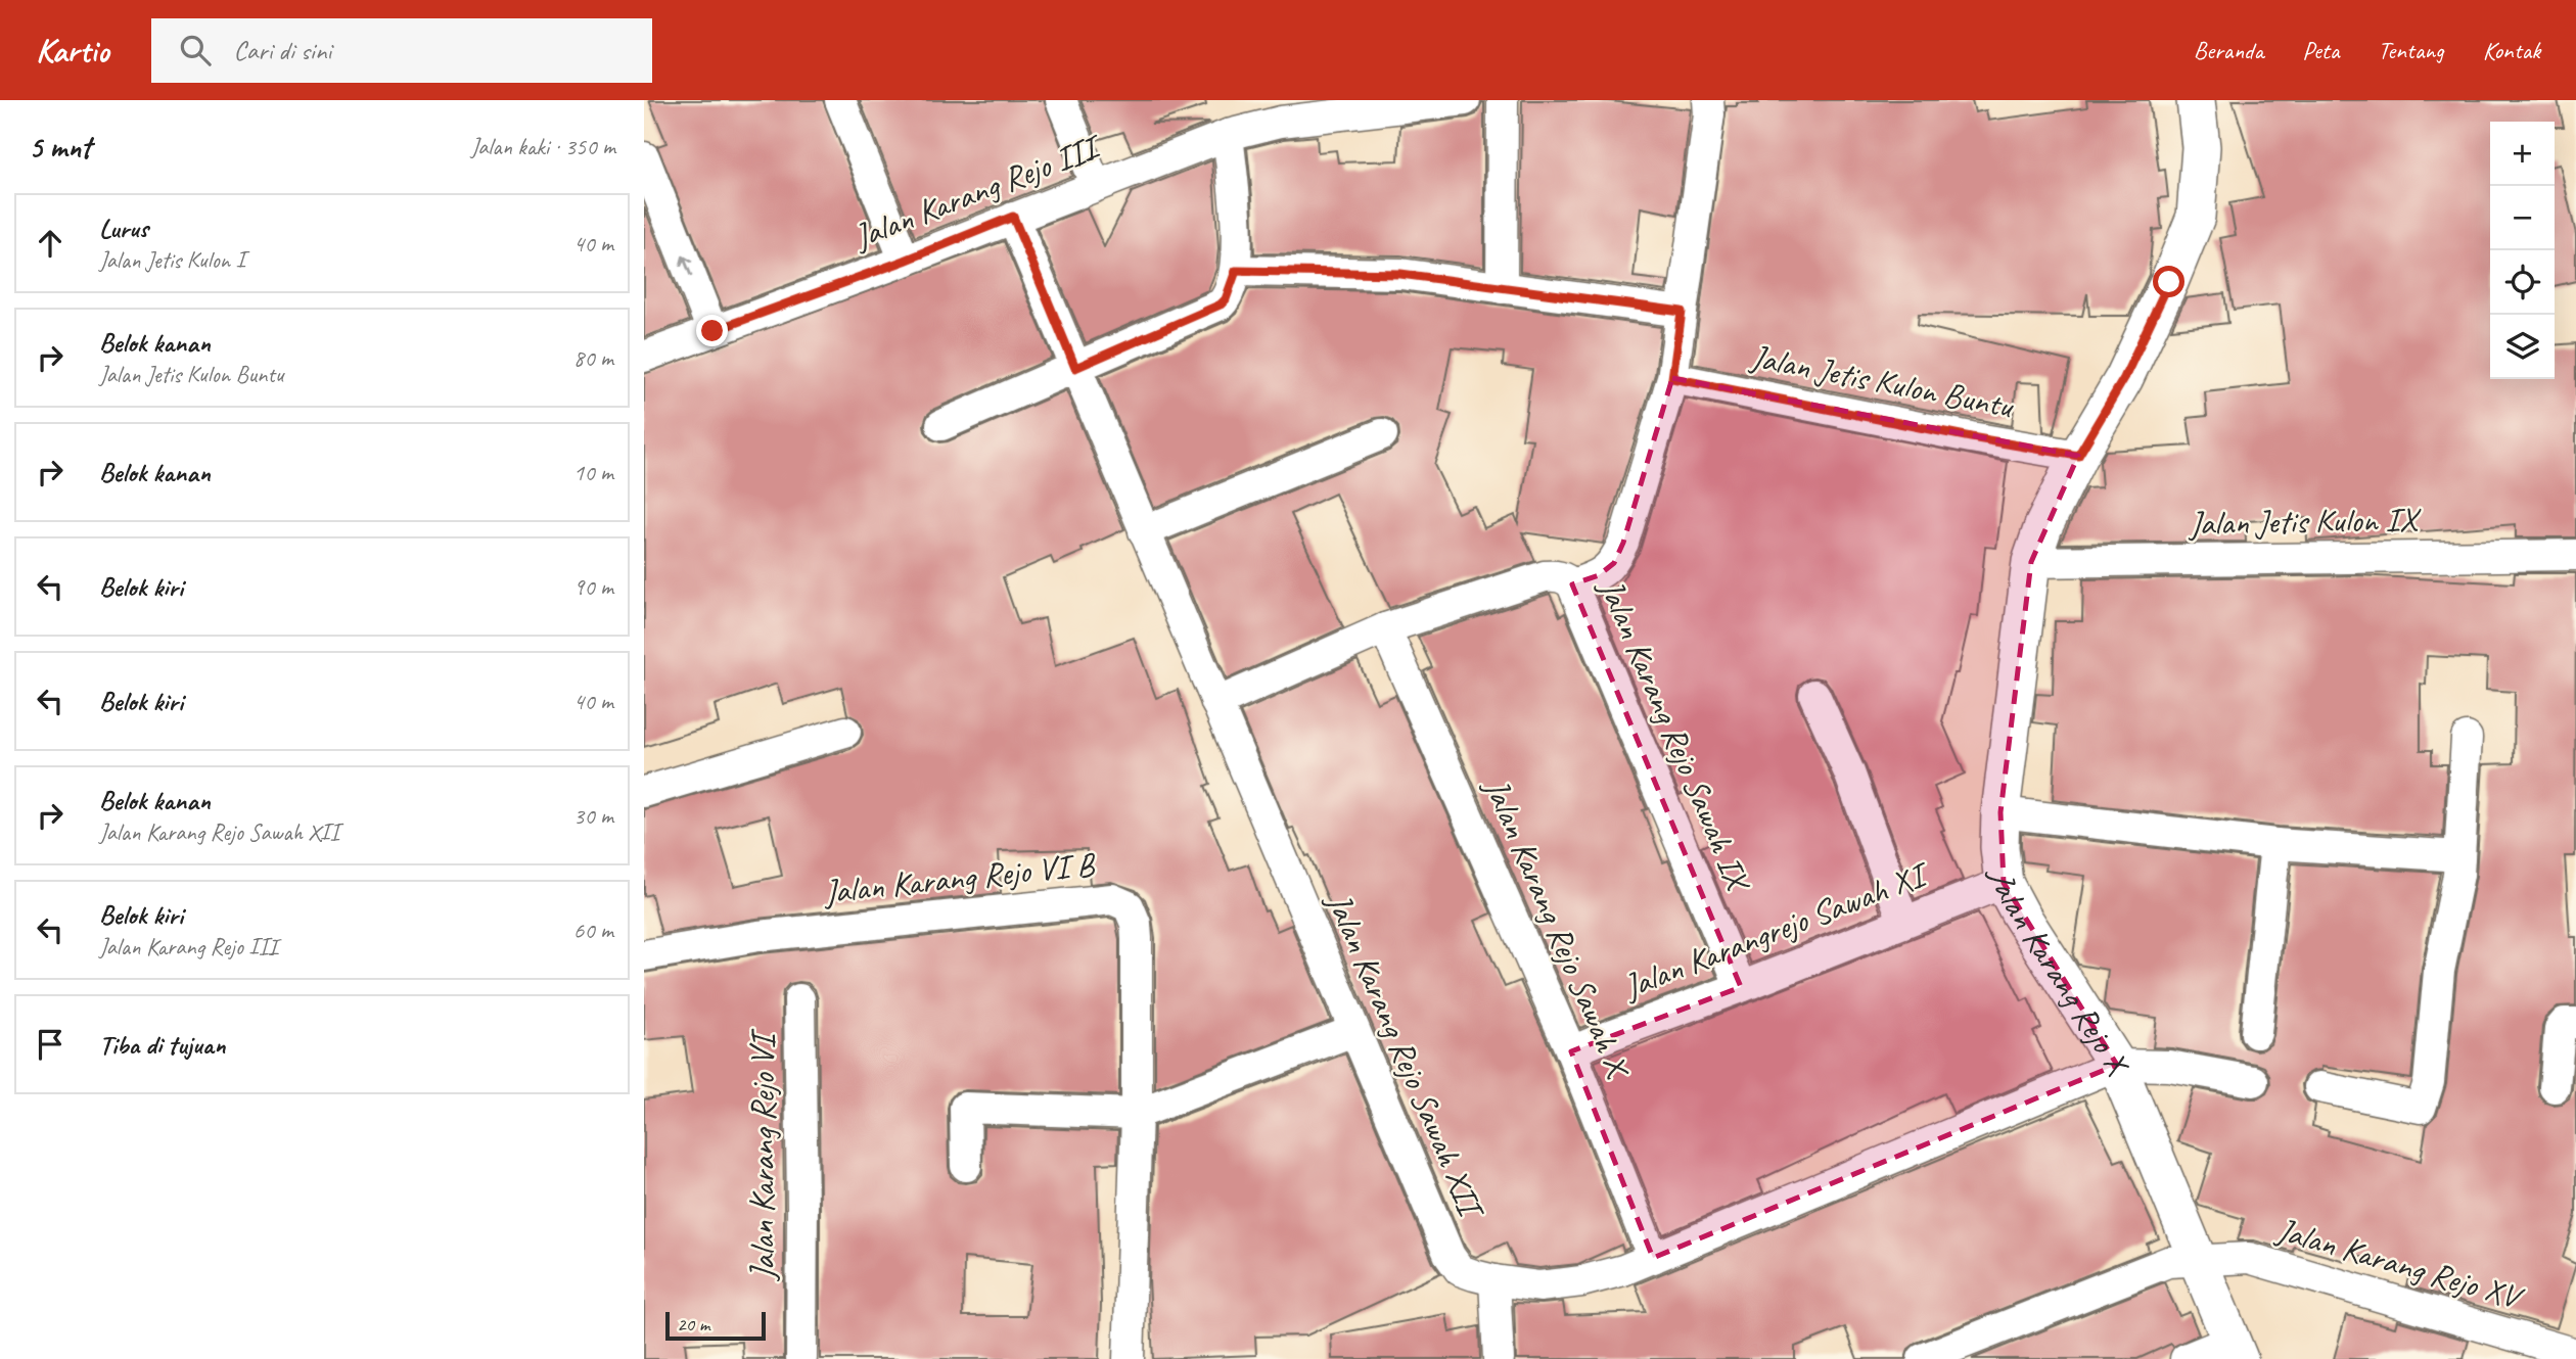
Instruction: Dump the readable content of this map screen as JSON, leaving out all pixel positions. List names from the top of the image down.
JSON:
{
  "streets": {
    "street": [
      "Jalan Karang Rejo III",
      "Jalan Jetis Kulon Buntu",
      "Jalan Jetis Kulon IX",
      "Jalan Karang Rejo Sawah IX",
      "Jalan Karang Rejo VI B",
      "Jalan Karang Rejo Sawah X",
      "Jalan Karangrejo Sawah XI",
      "Jalan Karang Rejo X",
      "Jalan Karang Rejo Sawah XII",
      "Jalan Karang Rejo VI",
      "Jalan Karang Rejo XV"
    ]
  },
  "crossings": [
    ["Jalan Karang Rejo III", "Jalan Karang Rejo Sawah XII"],
    ["Jalan Jetis Kulon Buntu", "Jalan Karang Rejo X"],
    ["Jalan Jetis Kulon IX", "Jalan Karang Rejo X"],
    ["Jalan Karang Rejo Sawah IX", "Jalan Karang Rejo Sawah X"],
    ["Jalan Karang Rejo Sawah IX", "Jalan Karangrejo Sawah XI"],
    ["Jalan Karang Rejo Sawah IX", "Jalan Karang Rejo Sawah XII"],
    ["Jalan Karang Rejo Sawah X", "Jalan Karangrejo Sawah XI"],
    ["Jalan Karang Rejo Sawah X", "Jalan Karang Rejo Sawah XII"],
    ["Jalan Karangrejo Sawah XI", "Jalan Karang Rejo X"],
    ["Jalan Karang Rejo X", "Jalan Karang Rejo Sawah XII"],
    ["Jalan Karang Rejo X", "Jalan Karang Rejo XV"]
  ],
  "scale_bar": "20 m",
  "page": {
    "header": "Kartio",
    "search": "Cari di sini",
    "nav": [
      "Beranda",
      "Peta",
      "Tentang",
      "Kontak"
    ],
    "heading": ["5 mnt", "Jalan kaki · 350 m"],
    "map_buttons": ["+", "−"],
    "list": [
      ["Lurus", "Jalan Jetis Kulon I", "40 m"],
      ["Belok kanan", "Jalan Jetis Kulon Buntu", "80 m"],
      ["Belok kanan", "10 m"],
      ["Belok kiri", "90 m"],
      ["Belok kiri", "40 m"],
      ["Belok kanan", "Jalan Karang Rejo Sawah XII", "30 m"],
      ["Belok kiri", "Jalan Karang Rejo III", "60 m"],
      "Tiba di tujuan"
    ],
    "scale": "20 m"
  }
}
